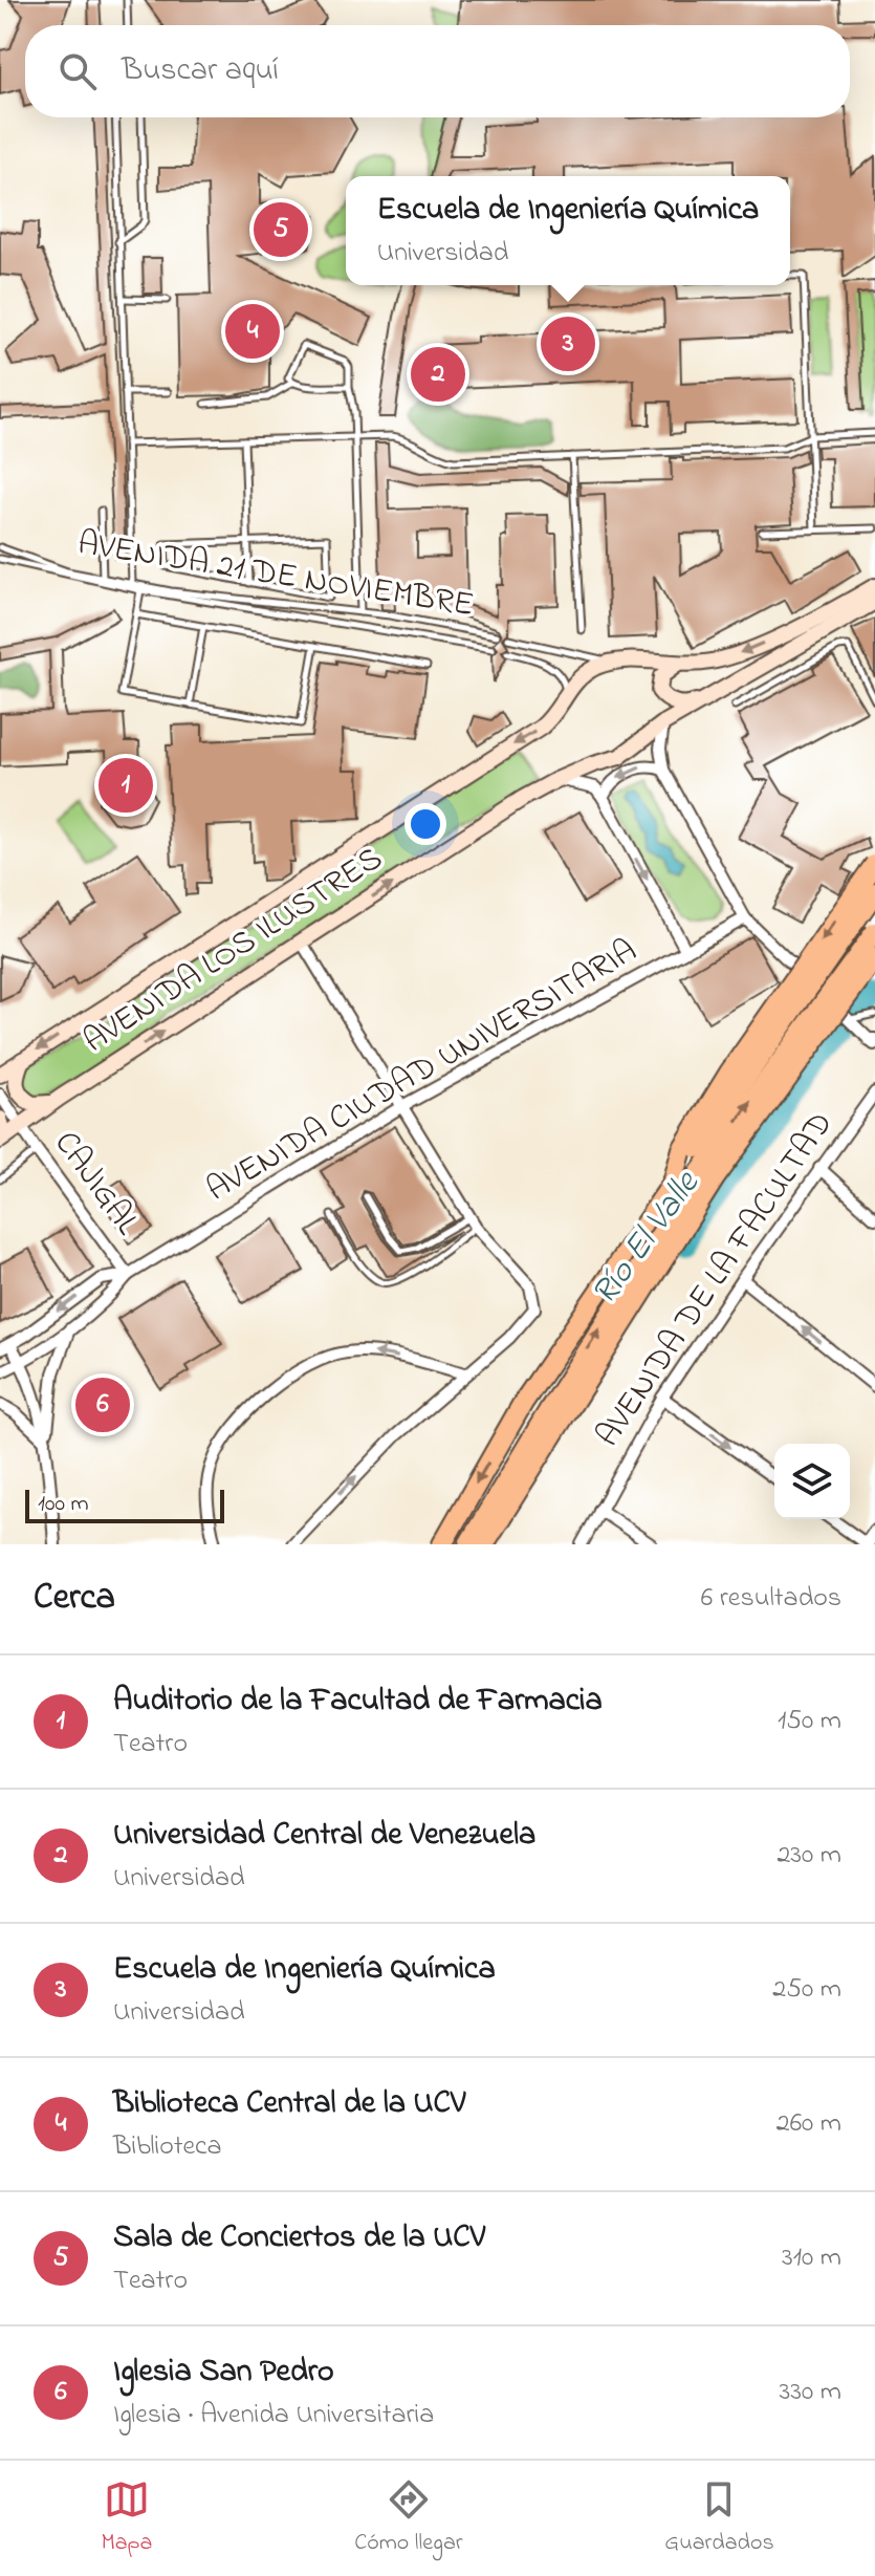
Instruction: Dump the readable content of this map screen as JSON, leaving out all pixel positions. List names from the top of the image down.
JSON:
{
  "streets": {
    "main road": ["AVENIDA LOS ILUSTRES"],
    "street": ["AVENIDA CIUDAD UNIVERSITARIA", "CAJIGAL", "AVENIDA DE LA FACULTAD"],
    "lane": ["AVENIDA 21 DE NOVIEMBRE"]
  },
  "crossings": [
    ["AVENIDA 21 DE NOVIEMBRE", "AVENIDA LOS ILUSTRES"],
    ["AVENIDA LOS ILUSTRES", "CAJIGAL"],
    ["AVENIDA CIUDAD UNIVERSITARIA", "CAJIGAL"]
  ],
  "water": ["Río El Valle"],
  "scale_bar": "100 m",
  "page": {
    "search": "Buscar aquí",
    "popup": ["Escuela de Ingeniería Química", "Universidad"],
    "pins": [
      "5",
      "4",
      "3",
      "2",
      "1",
      "6"
    ],
    "scale": "100 m",
    "heading": ["Cerca", "6 resultados"],
    "list": [
      {
        "mark": "1",
        "name": "Auditorio de la Facultad de Farmacia",
        "note": "Teatro",
        "value": "150 m"
      },
      {
        "mark": "2",
        "name": "Universidad Central de Venezuela",
        "note": "Universidad",
        "value": "230 m"
      },
      {
        "mark": "3",
        "name": "Escuela de Ingeniería Química",
        "note": "Universidad",
        "value": "250 m"
      },
      {
        "mark": "4",
        "name": "Biblioteca Central de la UCV",
        "note": "Biblioteca",
        "value": "260 m"
      },
      {
        "mark": "5",
        "name": "Sala de Conciertos de la UCV",
        "note": "Teatro",
        "value": "310 m"
      },
      {
        "mark": "6",
        "name": "Iglesia San Pedro",
        "note": "Iglesia · Avenida Universitaria",
        "value": "330 m"
      }
    ],
    "nav": ["Mapa", "Cómo llegar", "Guardados"]
  }
}
